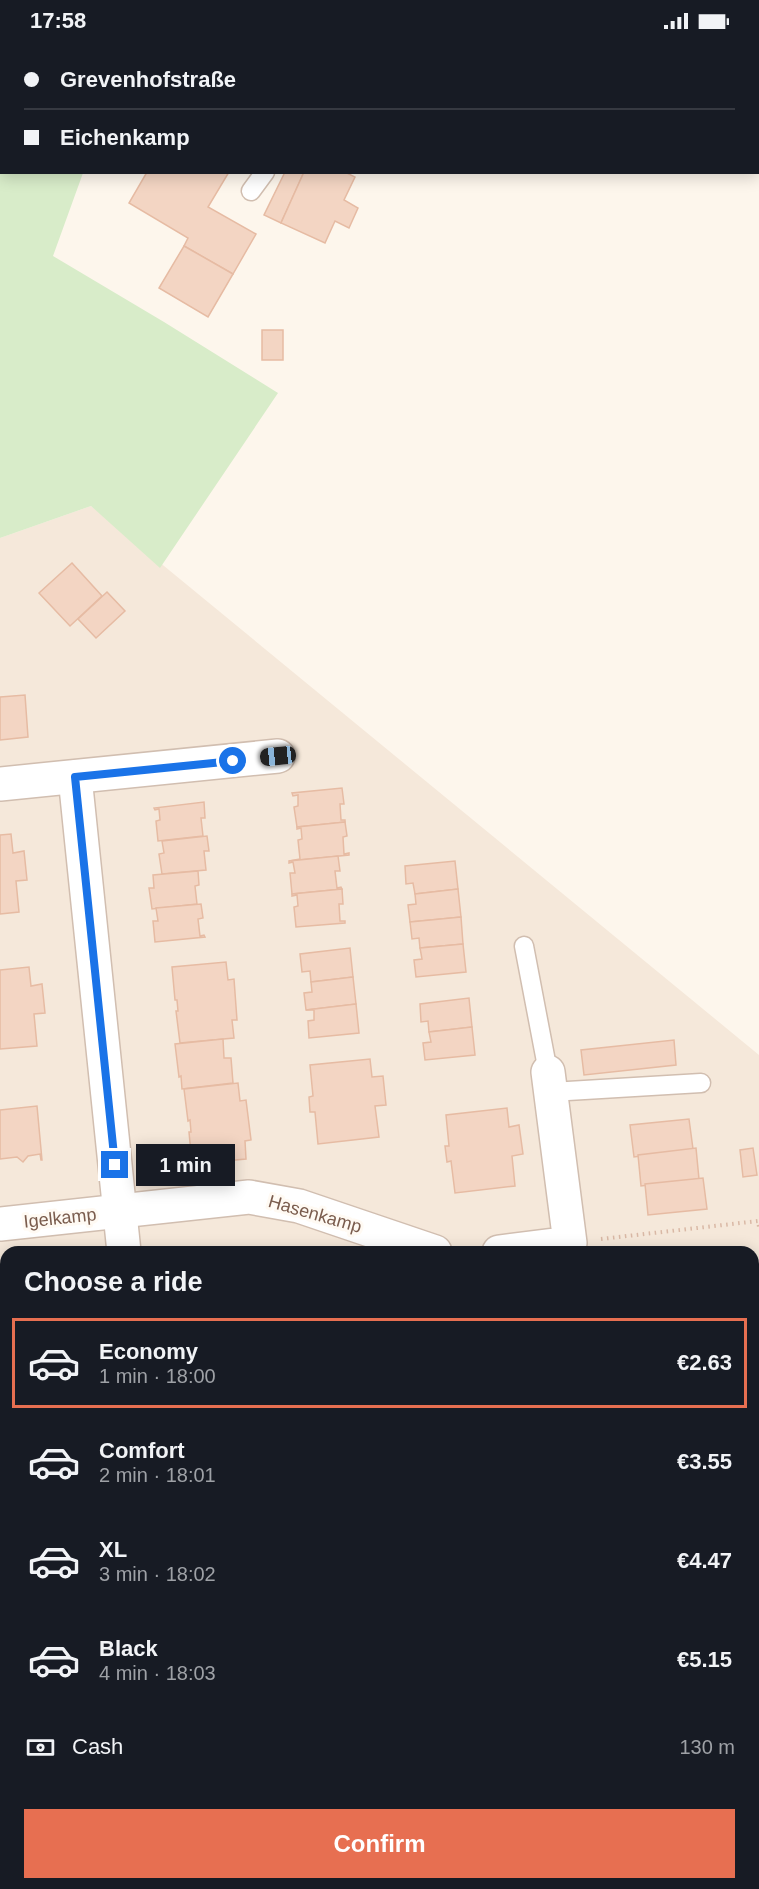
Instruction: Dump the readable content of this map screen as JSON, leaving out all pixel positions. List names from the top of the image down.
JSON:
{
  "streets": {
    "street": ["Hasenkamp", "Igelkamp"]
  },
  "crossings": [
    ["Hasenkamp", "Igelkamp"]
  ],
  "page": {
    "status": "17:58",
    "banner": ["Grevenhofstraße", "Eichenkamp"],
    "bubble": "1 min",
    "heading": "Choose a ride",
    "list": [
      {
        "name": "Economy",
        "note": "1 min · 18:00",
        "value": "€2.63"
      },
      {
        "name": "Comfort",
        "note": "2 min · 18:01",
        "value": "€3.55"
      },
      {
        "name": "XL",
        "note": "3 min · 18:02",
        "value": "€4.47"
      },
      {
        "name": "Black",
        "note": "4 min · 18:03",
        "value": "€5.15"
      }
    ],
    "pay": ["Cash", "130 m"],
    "buttons": "Confirm"
  }
}
